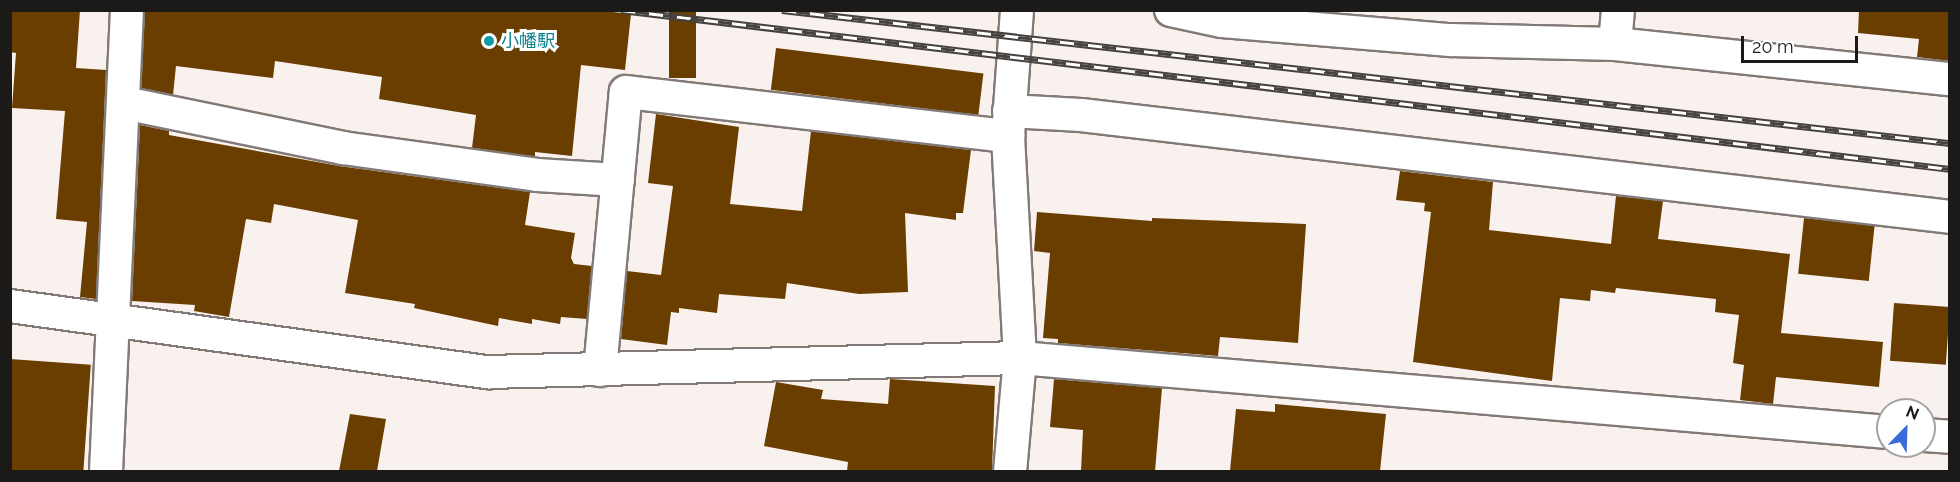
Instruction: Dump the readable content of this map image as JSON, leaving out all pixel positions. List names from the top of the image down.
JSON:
{
  "places": ["小幡駅"],
  "scale_bar": "20 m",
  "north": "top right"
}
